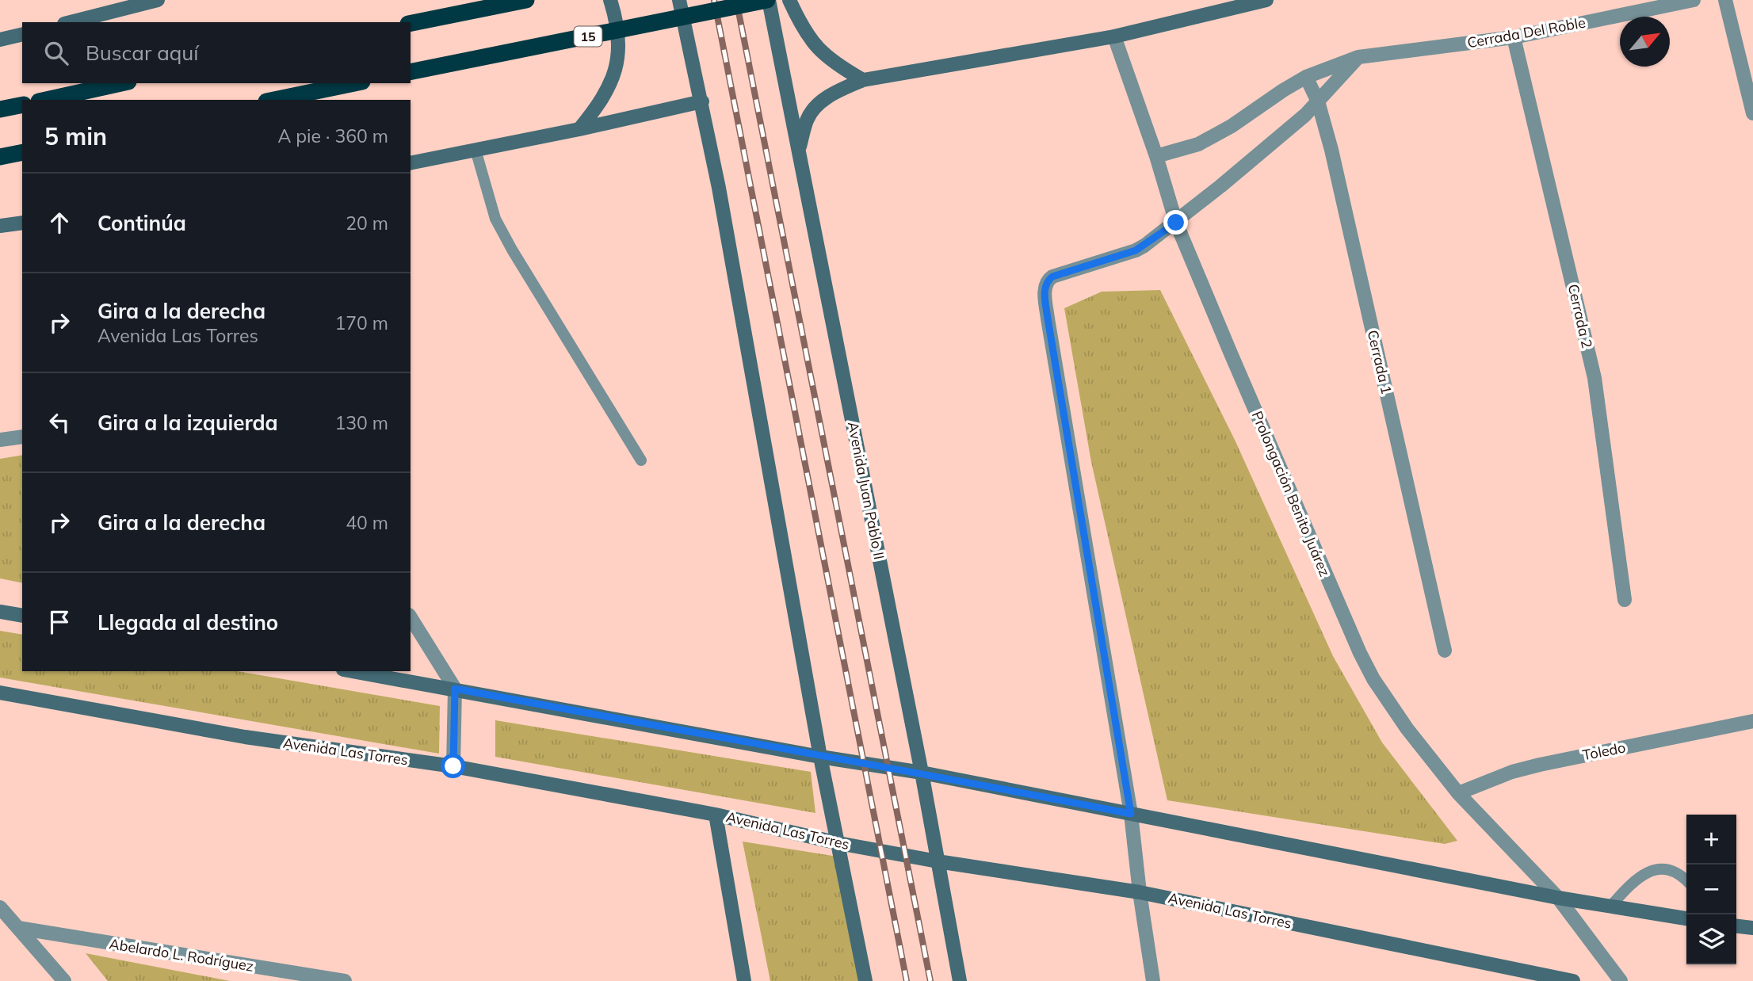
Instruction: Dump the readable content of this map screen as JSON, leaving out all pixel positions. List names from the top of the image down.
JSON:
{
  "streets": {
    "highway": ["15"],
    "street": [
      "Cerrada Del Roble",
      "Cerrada 2",
      "Cerrada 1",
      "Avenida Juan Pablo II",
      "Prolongación Benito Juárez",
      "Avenida Las Torres",
      "Toledo",
      "Abelardo L. Rodríguez"
    ]
  },
  "crossings": [
    ["Cerrada Del Roble", "Cerrada 2"],
    ["Cerrada Del Roble", "Cerrada 1"],
    ["Cerrada Del Roble", "Prolongación Benito Juárez"],
    ["15", "Avenida Juan Pablo II"],
    ["Avenida Juan Pablo II", "Avenida Las Torres"],
    ["Prolongación Benito Juárez", "Toledo"]
  ],
  "north": "top right",
  "page": {
    "search": "Buscar aquí",
    "heading": ["5 min", "A pie · 360 m"],
    "list": [
      ["Continúa", "20 m"],
      ["Gira a la derecha", "Avenida Las Torres", "170 m"],
      ["Gira a la izquierda", "130 m"],
      ["Gira a la derecha", "40 m"],
      "Llegada al destino"
    ],
    "map_buttons": ["+", "−"]
  }
}
